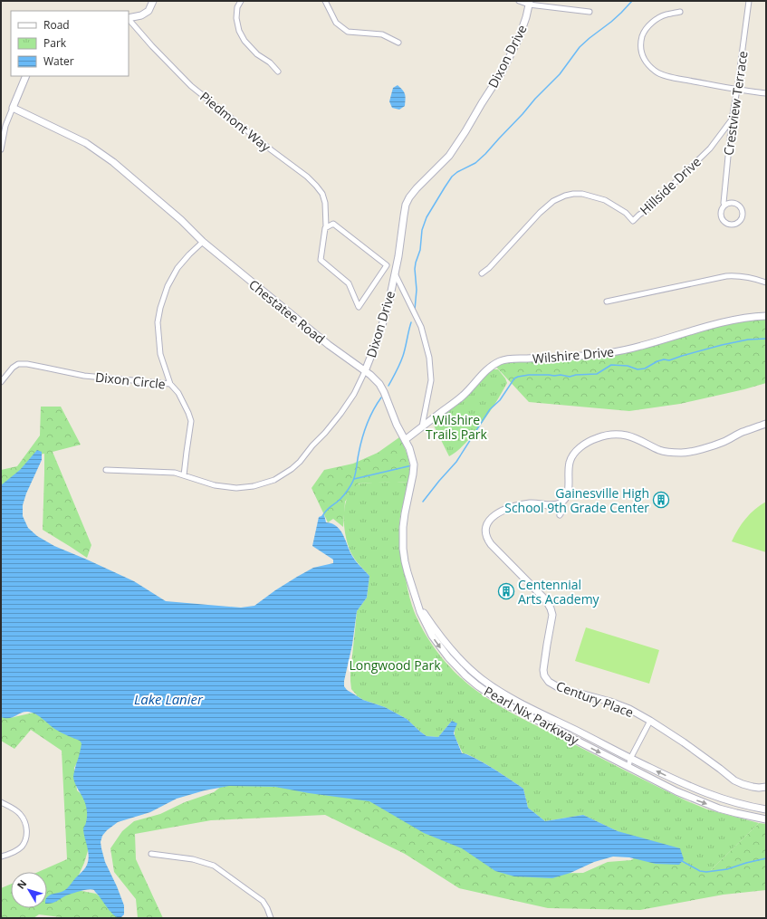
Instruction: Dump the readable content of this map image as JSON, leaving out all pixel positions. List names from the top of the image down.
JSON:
{
  "streets": {
    "street": [
      "Dixon Drive",
      "Crestview Terrace",
      "Piedmont Way",
      "Hillside Drive",
      "Chestatee Road",
      "Wilshire Drive",
      "Dixon Circle",
      "Century Place",
      "Pearl Nix Parkway"
    ]
  },
  "crossings": [
    ["Dixon Drive", "Chestatee Road"],
    ["Dixon Drive", "Dixon Circle"],
    ["Crestview Terrace", "Hillside Drive"],
    ["Chestatee Road", "Wilshire Drive"],
    ["Chestatee Road", "Pearl Nix Parkway"]
  ],
  "water": ["Lake Lanier"],
  "parks": ["Wilshire Trails Park", "Longwood Park"],
  "places": {
    "building": ["Gainesville High School 9th Grade Center", "Centennial Arts Academy"]
  },
  "legend": ["Road", "Park", "Water"],
  "north": "top left"
}
